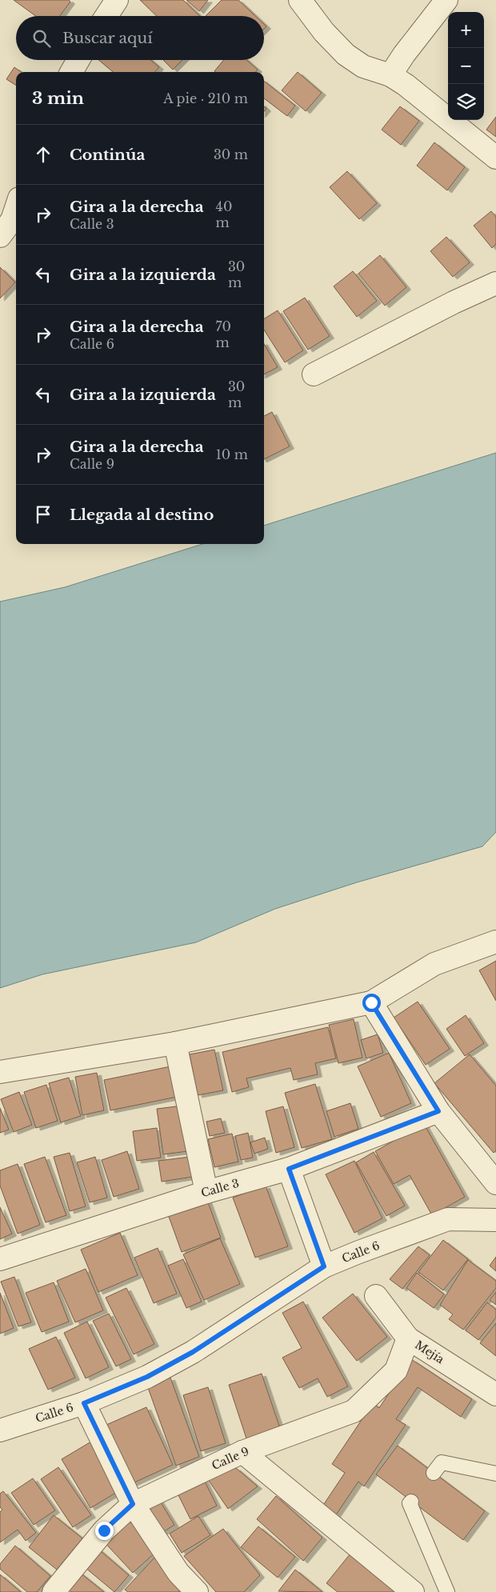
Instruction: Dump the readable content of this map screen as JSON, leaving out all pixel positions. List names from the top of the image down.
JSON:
{
  "streets": {
    "street": [
      "Calle 3",
      "Calle 6",
      "Mejía",
      "Calle 9"
    ]
  },
  "crossings": [
    ["Mejía", "Calle 9"]
  ],
  "page": {
    "map_buttons": ["+", "−"],
    "search": "Buscar aquí",
    "heading": ["3 min", "A pie · 210 m"],
    "list": [
      ["Continúa", "30 m"],
      ["Gira a la derecha", "Calle 3", "40 m"],
      ["Gira a la izquierda", "30 m"],
      ["Gira a la derecha", "Calle 6", "70 m"],
      ["Gira a la izquierda", "30 m"],
      ["Gira a la derecha", "Calle 9", "10 m"],
      "Llegada al destino"
    ]
  }
}
